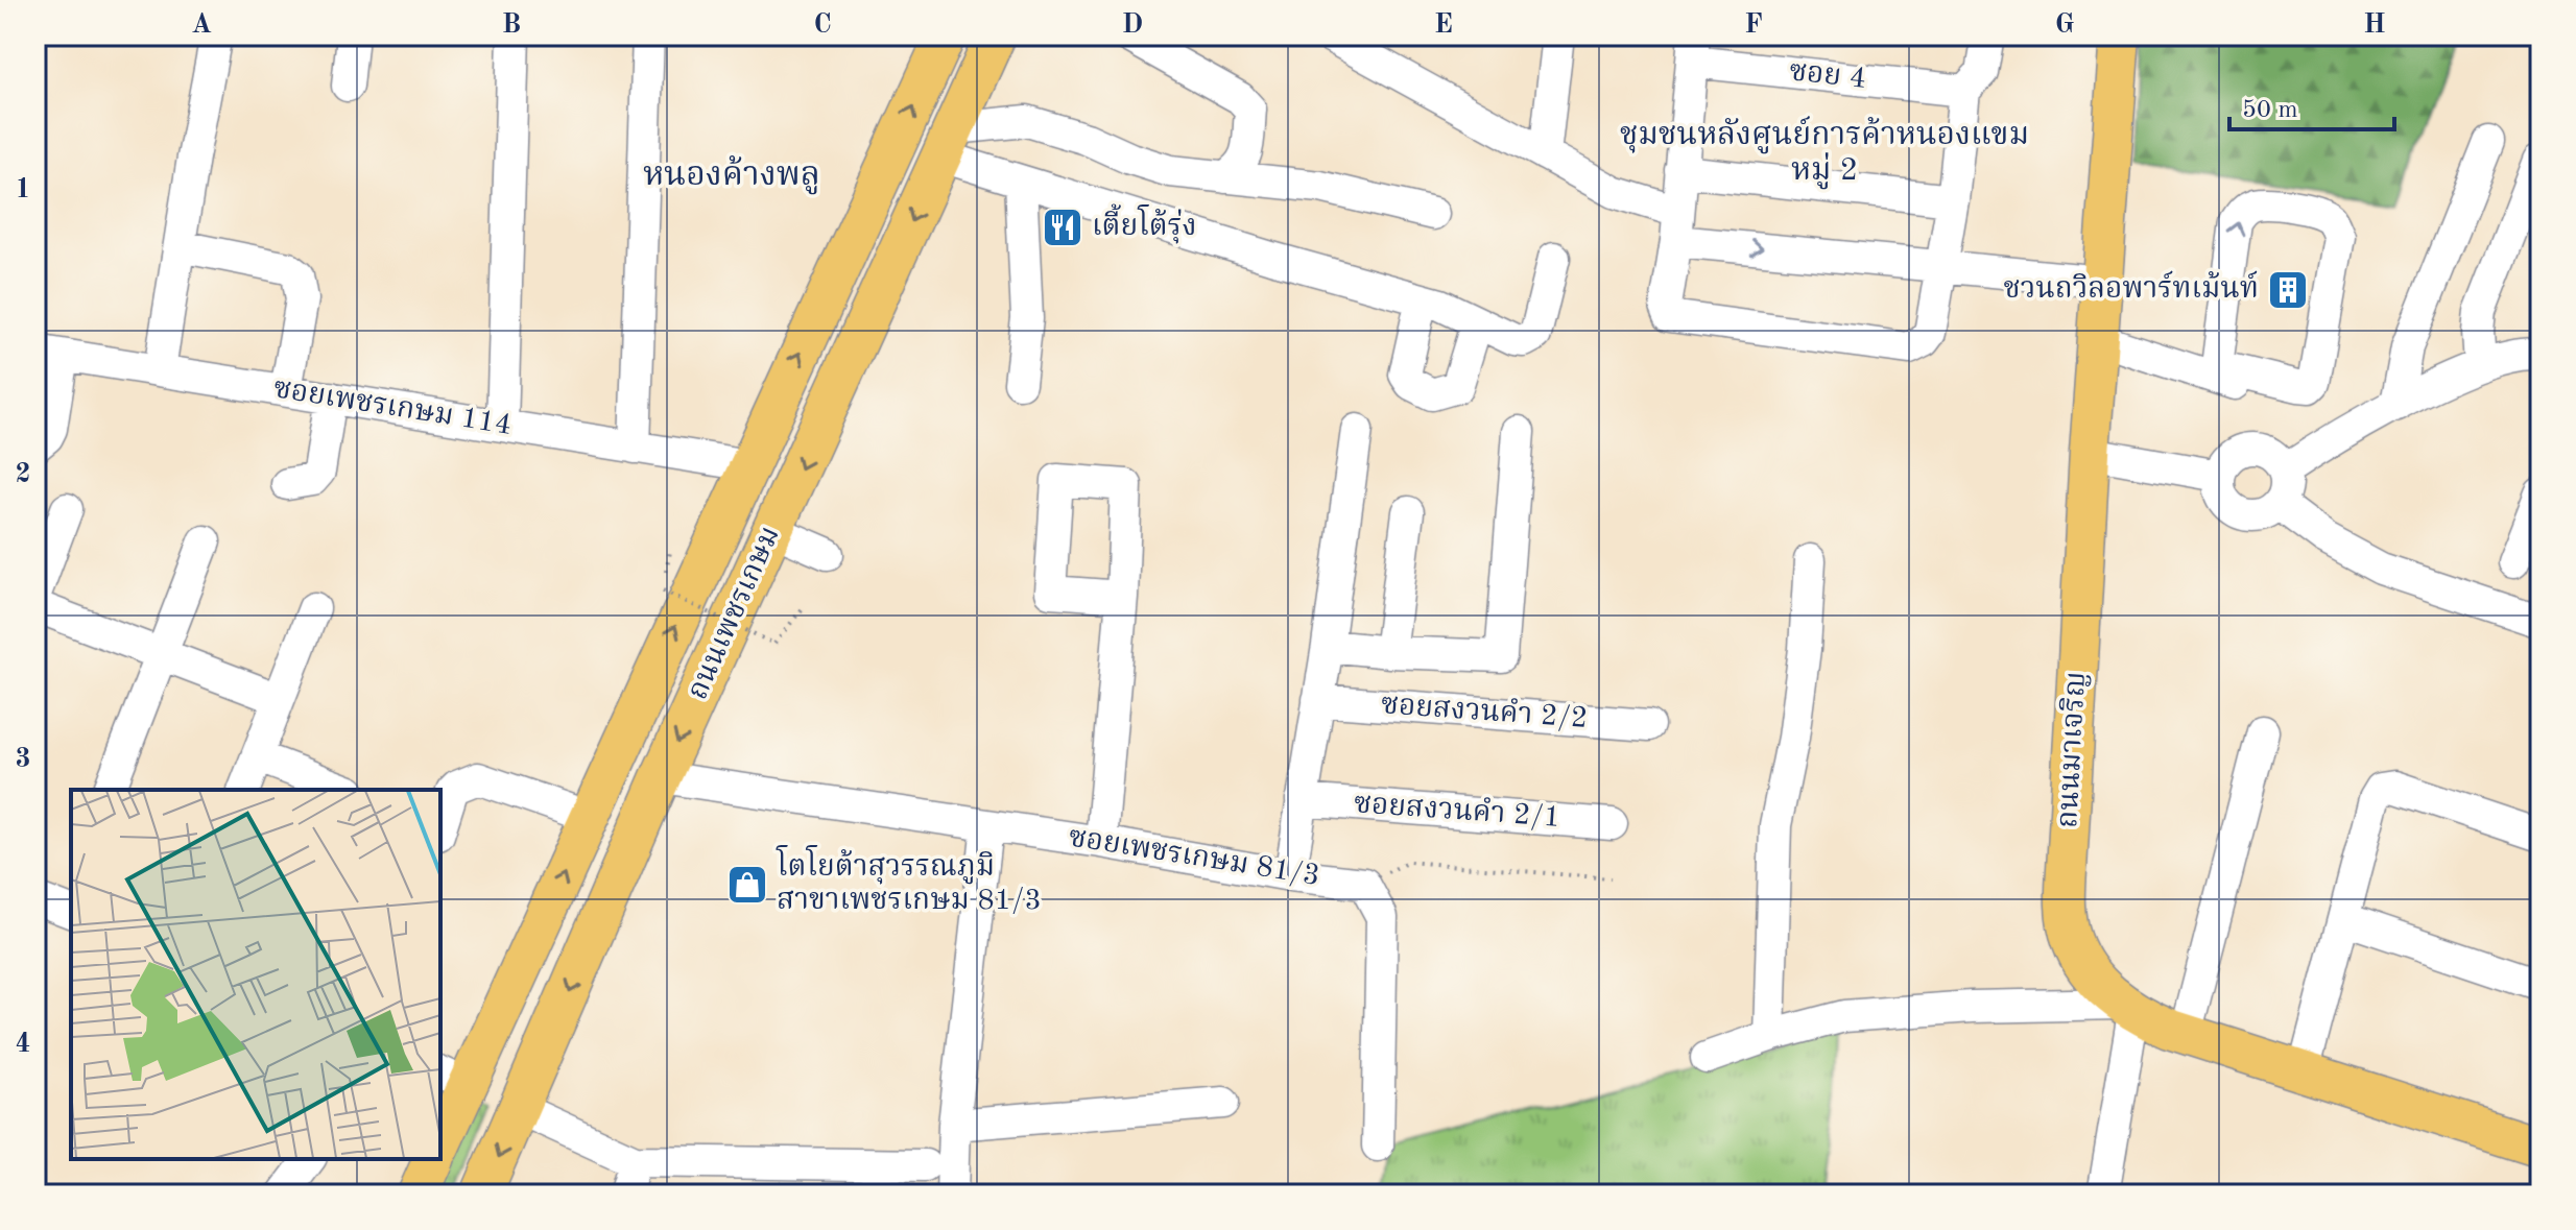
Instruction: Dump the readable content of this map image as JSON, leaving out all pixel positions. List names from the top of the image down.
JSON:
{
  "streets": {
    "main road": ["ถนนเพชรเกษม", "ถนนมาเจริญ"],
    "street": [
      "ซอย 4",
      "ซอยเพชรเกษม 114",
      "ซอยสงวนคำ 2/2",
      "ซอยสงวนคำ 2/1",
      "ซอยเพชรเกษม 81/3"
    ]
  },
  "crossings": [
    ["ซอยเพชรเกษม 114", "ถนนเพชรเกษม"],
    ["ถนนเพชรเกษม", "ซอยเพชรเกษม 81/3"]
  ],
  "districts": ["ชุมชนหลังศูนย์การค้าหนองแขม หมู่ 2", "หนองค้างพลู"],
  "places": {
    "restaurant": ["เตี้ยโต้รุ่ง"],
    "building": ["ชวนถวิลอพาร์ทเม้นท์"],
    "shop": ["โตโยต้าสุวรรณภูมิ สาขาเพชรเกษม 81/3"]
  },
  "scale_bar": "50 m",
  "grid": {
    "columns": [
      "A",
      "B",
      "C",
      "D",
      "E",
      "F",
      "G",
      "H"
    ],
    "rows": [
      "1",
      "2",
      "3",
      "4"
    ]
  }
}
